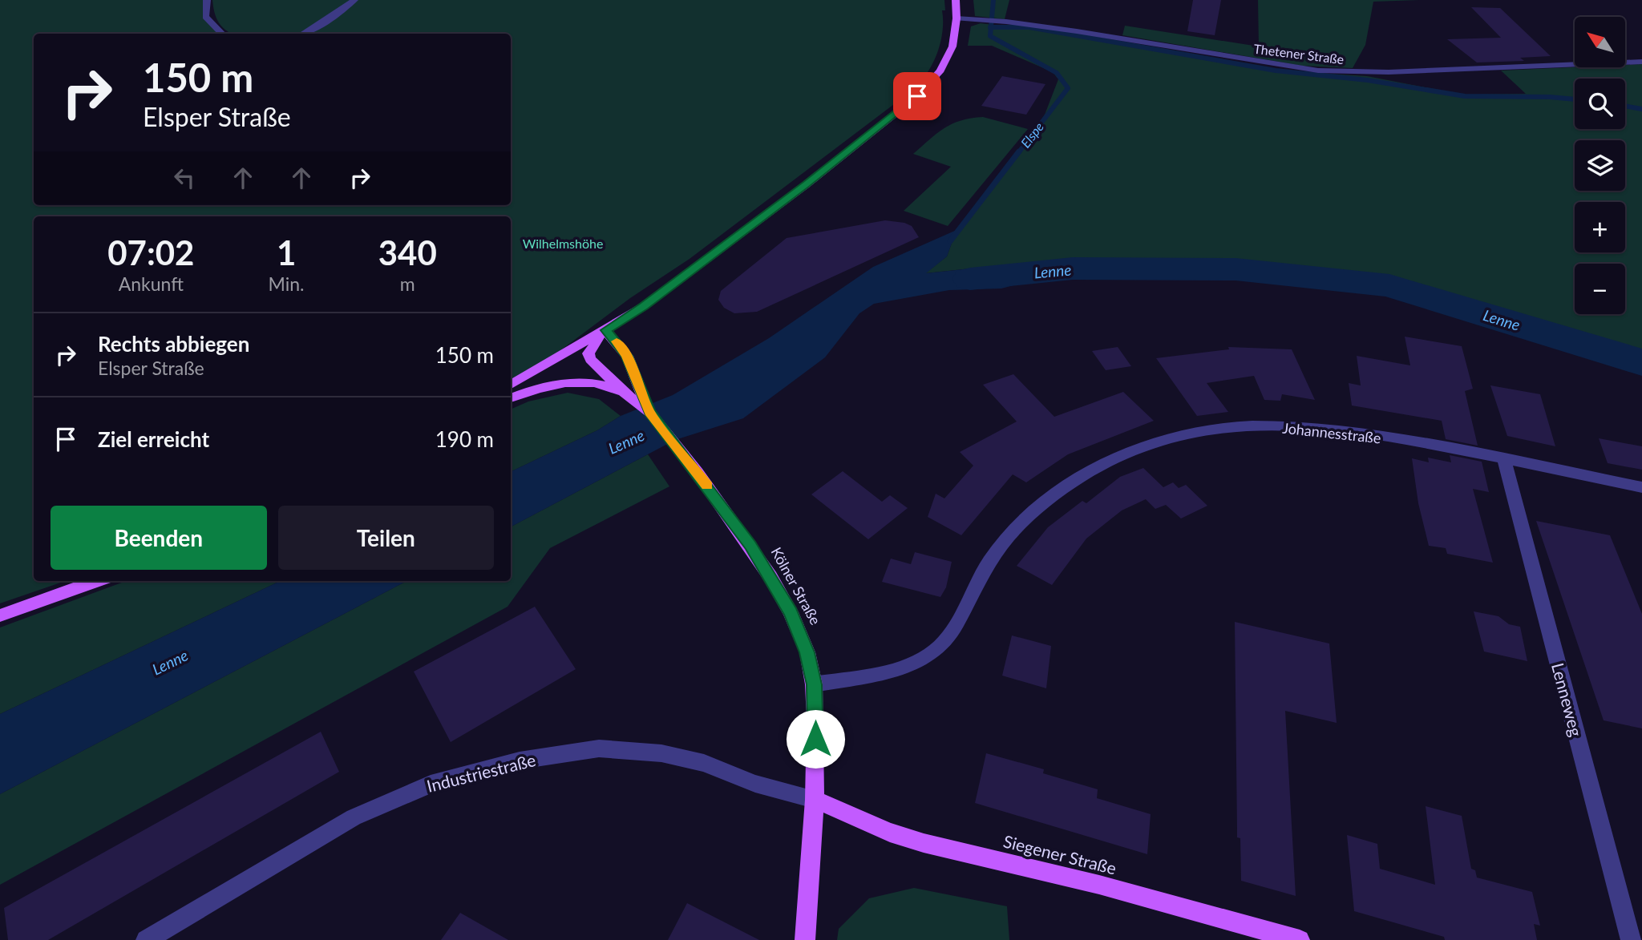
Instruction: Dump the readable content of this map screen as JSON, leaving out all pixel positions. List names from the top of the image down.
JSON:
{
  "streets": {
    "main road": ["Kölner Straße", "Siegener Straße"],
    "street": [
      "Thetener Straße",
      "Johannesstraße",
      "Lenneweg",
      "Industriestraße"
    ]
  },
  "crossings": [
    ["Johannesstraße", "Kölner Straße"],
    ["Johannesstraße", "Lenneweg"],
    ["Kölner Straße", "Industriestraße"],
    ["Kölner Straße", "Siegener Straße"],
    ["Industriestraße", "Siegener Straße"]
  ],
  "water": ["Elspe", "Lenne"],
  "parks": ["Wilhelmshöhe"],
  "north": "top left",
  "page": {
    "map_buttons": ["+", "−"],
    "turn": ["150 m", "Elsper Straße"],
    "eta": [
      "07:02",
      "Ankunft",
      "1",
      "Min.",
      "340",
      "m"
    ],
    "list": [
      {
        "name": "Rechts abbiegen",
        "note": "Elsper Straße",
        "value": "150 m"
      },
      {
        "name": "Ziel erreicht",
        "value": "190 m"
      }
    ],
    "buttons": ["Beenden", "Teilen"]
  }
}
